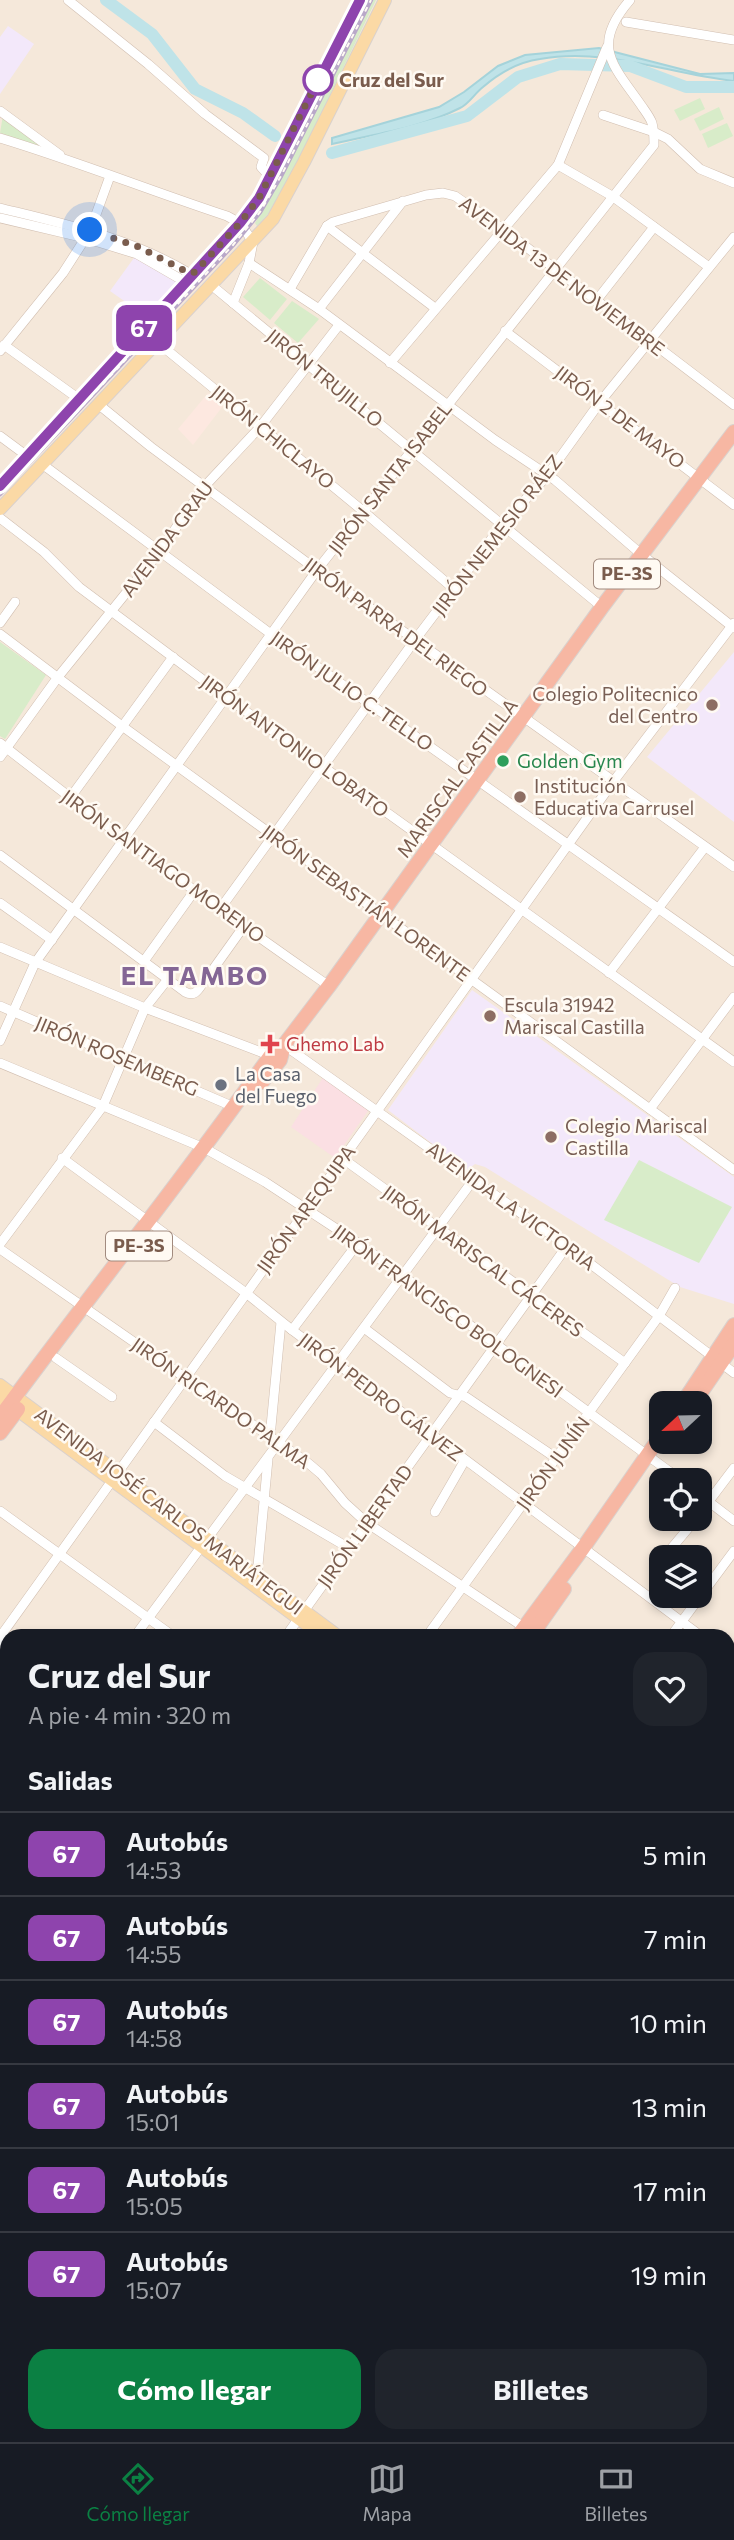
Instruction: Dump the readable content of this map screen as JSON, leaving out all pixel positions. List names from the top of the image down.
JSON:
{
  "streets": {
    "highway": ["PE-3S", "MARISCAL CASTILLA"],
    "main road": ["AVENIDA JOSÉ CARLOS MARIÁTEGUI"],
    "street": [
      "AVENIDA 13 DE NOVIEMBRE",
      "JIRÓN TRUJILLO",
      "JIRÓN 2 DE MAYO",
      "JIRÓN CHICLAYO",
      "JIRÓN SANTA ISABEL",
      "JIRÓN NEMESIO RÁEZ",
      "AVENIDA GRAU",
      "JIRÓN PARRA DEL RIEGO",
      "JIRÓN JULIO C. TELLO",
      "JIRÓN ANTONIO LOBATO",
      "JIRÓN SANTIAGO MORENO",
      "JIRÓN SEBASTIÁN LORENTE",
      "JIRÓN ROSEMBERG",
      "AVENIDA LA VICTORIA",
      "JIRÓN AREQUIPA",
      "JIRÓN MARISCAL CÁCERES",
      "JIRÓN FRANCISCO BOLOGNESI",
      "JIRÓN PEDRO GÁLVEZ",
      "JIRÓN RICARDO PALMA",
      "JIRÓN JUNÍN",
      "JIRÓN LIBERTAD"
    ]
  },
  "crossings": [
    ["AVENIDA 13 DE NOVIEMBRE", "JIRÓN SANTA ISABEL"],
    ["AVENIDA 13 DE NOVIEMBRE", "JIRÓN NEMESIO RÁEZ"],
    ["JIRÓN TRUJILLO", "JIRÓN SANTA ISABEL"],
    ["JIRÓN TRUJILLO", "JIRÓN NEMESIO RÁEZ"],
    ["JIRÓN TRUJILLO", "AVENIDA GRAU"],
    ["JIRÓN TRUJILLO", "MARISCAL CASTILLA"],
    ["JIRÓN 2 DE MAYO", "JIRÓN SANTA ISABEL"],
    ["JIRÓN 2 DE MAYO", "JIRÓN NEMESIO RÁEZ"],
    ["JIRÓN 2 DE MAYO", "MARISCAL CASTILLA"],
    ["JIRÓN CHICLAYO", "JIRÓN SANTA ISABEL"],
    ["JIRÓN CHICLAYO", "JIRÓN NEMESIO RÁEZ"],
    ["JIRÓN CHICLAYO", "AVENIDA GRAU"],
    ["JIRÓN SANTA ISABEL", "JIRÓN PARRA DEL RIEGO"],
    ["JIRÓN SANTA ISABEL", "JIRÓN JULIO C. TELLO"],
    ["JIRÓN SANTA ISABEL", "JIRÓN ANTONIO LOBATO"],
    ["JIRÓN SANTA ISABEL", "JIRÓN SANTIAGO MORENO"],
    ["JIRÓN SANTA ISABEL", "JIRÓN SEBASTIÁN LORENTE"],
    ["JIRÓN SANTA ISABEL", "JIRÓN ROSEMBERG"],
    ["JIRÓN NEMESIO RÁEZ", "JIRÓN PARRA DEL RIEGO"],
    ["JIRÓN NEMESIO RÁEZ", "JIRÓN JULIO C. TELLO"],
    ["JIRÓN NEMESIO RÁEZ", "JIRÓN ANTONIO LOBATO"],
    ["JIRÓN NEMESIO RÁEZ", "JIRÓN SANTIAGO MORENO"],
    ["JIRÓN NEMESIO RÁEZ", "JIRÓN SEBASTIÁN LORENTE"],
    ["AVENIDA GRAU", "JIRÓN PARRA DEL RIEGO"],
    ["AVENIDA GRAU", "JIRÓN JULIO C. TELLO"],
    ["AVENIDA GRAU", "JIRÓN ANTONIO LOBATO"],
    ["AVENIDA GRAU", "JIRÓN SANTIAGO MORENO"],
    ["AVENIDA GRAU", "JIRÓN SEBASTIÁN LORENTE"],
    ["JIRÓN PARRA DEL RIEGO", "MARISCAL CASTILLA"],
    ["JIRÓN PARRA DEL RIEGO", "JIRÓN AREQUIPA"],
    ["JIRÓN JULIO C. TELLO", "MARISCAL CASTILLA"],
    ["JIRÓN JULIO C. TELLO", "JIRÓN AREQUIPA"],
    ["JIRÓN ANTONIO LOBATO", "MARISCAL CASTILLA"],
    ["JIRÓN ANTONIO LOBATO", "JIRÓN AREQUIPA"],
    ["MARISCAL CASTILLA", "JIRÓN SANTIAGO MORENO"],
    ["MARISCAL CASTILLA", "JIRÓN SEBASTIÁN LORENTE"],
    ["MARISCAL CASTILLA", "JIRÓN ROSEMBERG"],
    ["MARISCAL CASTILLA", "AVENIDA LA VICTORIA"],
    ["MARISCAL CASTILLA", "JIRÓN FRANCISCO BOLOGNESI"],
    ["MARISCAL CASTILLA", "JIRÓN PEDRO GÁLVEZ"],
    ["MARISCAL CASTILLA", "JIRÓN RICARDO PALMA"],
    ["MARISCAL CASTILLA", "AVENIDA JOSÉ CARLOS MARIÁTEGUI"],
    ["JIRÓN SEBASTIÁN LORENTE", "JIRÓN AREQUIPA"],
    ["AVENIDA LA VICTORIA", "JIRÓN AREQUIPA"],
    ["AVENIDA LA VICTORIA", "JIRÓN JUNÍN"],
    ["AVENIDA LA VICTORIA", "JIRÓN LIBERTAD"],
    ["JIRÓN AREQUIPA", "JIRÓN MARISCAL CÁCERES"],
    ["JIRÓN AREQUIPA", "JIRÓN FRANCISCO BOLOGNESI"],
    ["JIRÓN AREQUIPA", "JIRÓN PEDRO GÁLVEZ"],
    ["JIRÓN AREQUIPA", "JIRÓN RICARDO PALMA"],
    ["JIRÓN AREQUIPA", "AVENIDA JOSÉ CARLOS MARIÁTEGUI"],
    ["JIRÓN MARISCAL CÁCERES", "JIRÓN JUNÍN"],
    ["JIRÓN MARISCAL CÁCERES", "JIRÓN LIBERTAD"],
    ["JIRÓN FRANCISCO BOLOGNESI", "JIRÓN JUNÍN"],
    ["JIRÓN FRANCISCO BOLOGNESI", "JIRÓN LIBERTAD"],
    ["JIRÓN PEDRO GÁLVEZ", "JIRÓN JUNÍN"],
    ["JIRÓN PEDRO GÁLVEZ", "JIRÓN LIBERTAD"],
    ["JIRÓN RICARDO PALMA", "JIRÓN JUNÍN"],
    ["JIRÓN RICARDO PALMA", "JIRÓN LIBERTAD"],
    ["AVENIDA JOSÉ CARLOS MARIÁTEGUI", "JIRÓN LIBERTAD"]
  ],
  "districts": ["EL TAMBO"],
  "places": {
    "other": [
      "Cruz del Sur",
      "Colegio Politecnico del Centro",
      "Golden Gym",
      "Institución Educativa Carrusel",
      "Escula 31942 Mariscal Castilla",
      "La Casa del Fuego",
      "Colegio Mariscal Castilla"
    ],
    "health": ["Ghemo Lab"]
  },
  "lines": ["bus line 67"],
  "north": "left",
  "page": {
    "on_map": "67",
    "heading": [
      ["Cruz del Sur", "A pie · 4 min · 320 m"],
      "Salidas"
    ],
    "list": [
      {
        "mark": "67",
        "name": "Autobús",
        "note": "14:53",
        "value": "5 min"
      },
      {
        "mark": "67",
        "name": "Autobús",
        "note": "14:55",
        "value": "7 min"
      },
      {
        "mark": "67",
        "name": "Autobús",
        "note": "14:58",
        "value": "10 min"
      },
      {
        "mark": "67",
        "name": "Autobús",
        "note": "15:01",
        "value": "13 min"
      },
      {
        "mark": "67",
        "name": "Autobús",
        "note": "15:05",
        "value": "17 min"
      },
      {
        "mark": "67",
        "name": "Autobús",
        "note": "15:07",
        "value": "19 min"
      }
    ],
    "buttons": ["Cómo llegar", "Billetes"],
    "tabs": ["Cómo llegar", "Mapa", "Billetes"]
  }
}
